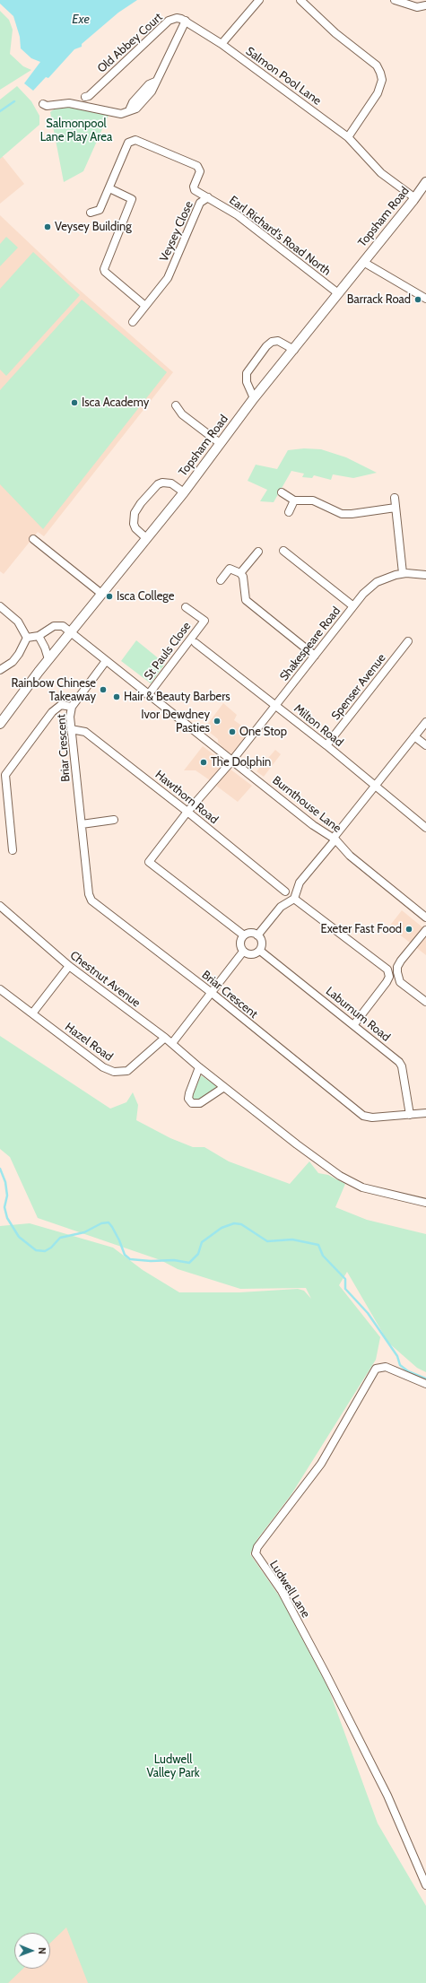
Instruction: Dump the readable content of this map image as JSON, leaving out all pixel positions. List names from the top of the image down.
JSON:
{
  "streets": {
    "main road": ["Topsham Road"],
    "street": [
      "Old Abbey Court",
      "Salmon Pool Lane",
      "Veysey Close",
      "Earl Richard's Road North",
      "Shakespeare Road",
      "St Pauls Close",
      "Spenser Avenue",
      "Milton Road",
      "Briar Crescent",
      "Hawthorn Road",
      "Burnthouse Lane",
      "Chestnut Avenue",
      "Laburnum Road",
      "Hazel Road",
      "Ludwell Lane"
    ]
  },
  "crossings": [
    ["Old Abbey Court", "Salmon Pool Lane"],
    ["Salmon Pool Lane", "Topsham Road"],
    ["Topsham Road", "Earl Richard's Road North"],
    ["Topsham Road", "Burnthouse Lane"],
    ["Veysey Close", "Earl Richard's Road North"],
    ["Shakespeare Road", "Milton Road"],
    ["Shakespeare Road", "Hawthorn Road"],
    ["Shakespeare Road", "Burnthouse Lane"],
    ["Shakespeare Road", "Laburnum Road"],
    ["St Pauls Close", "Burnthouse Lane"],
    ["Spenser Avenue", "Milton Road"],
    ["Briar Crescent", "Hawthorn Road"],
    ["Briar Crescent", "Burnthouse Lane"],
    ["Briar Crescent", "Laburnum Road"],
    ["Chestnut Avenue", "Hazel Road"]
  ],
  "water": ["Exe"],
  "parks": ["Salmonpool Lane Play Area", "Ludwell Valley Park"],
  "places": [
    "Veysey Building",
    "Barrack Road",
    "Isca Academy",
    "Isca College",
    "Rainbow Chinese Takeaway",
    "Hair & Beauty Barbers",
    "Ivor Dewdney Pasties",
    "One Stop",
    "The Dolphin",
    "Exeter Fast Food"
  ],
  "north": "right"
}
